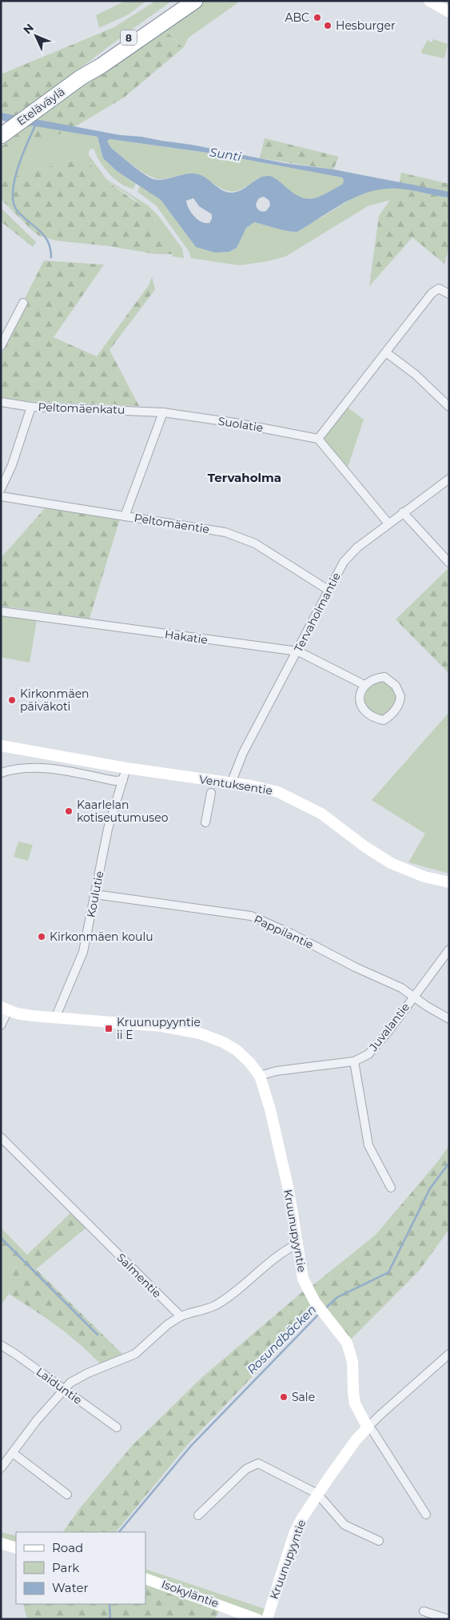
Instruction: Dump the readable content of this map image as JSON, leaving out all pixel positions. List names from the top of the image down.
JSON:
{
  "streets": {
    "highway": ["8", "Eteläväylä"],
    "street": [
      "Peltomäenkatu",
      "Suolatie",
      "Peltomäentie",
      "Tervaholmantie",
      "Hakatie",
      "Ventuksentie",
      "Koulutie",
      "Pappilantie",
      "Juvalantie",
      "Kruunupyyntie",
      "Salmentie",
      "Laiduntie",
      "Isokyläntie"
    ]
  },
  "crossings": [
    ["Peltomäenkatu", "Suolatie"],
    ["Peltomäentie", "Tervaholmantie"],
    ["Tervaholmantie", "Hakatie"],
    ["Tervaholmantie", "Ventuksentie"],
    ["Ventuksentie", "Koulutie"],
    ["Koulutie", "Pappilantie"],
    ["Koulutie", "Kruunupyyntie"],
    ["Pappilantie", "Juvalantie"],
    ["Juvalantie", "Kruunupyyntie"]
  ],
  "districts": ["Tervaholma"],
  "water": ["Sunti", "Rosundbäcken"],
  "places": {
    "other": [
      "ABC",
      "Hesburger",
      "Kirkonmäen päiväkoti",
      "Kaarlelan kotiseutumuseo",
      "Kirkonmäen koulu",
      "Sale"
    ],
    "transit": ["Kruunupyyntie ii E"]
  },
  "legend": ["Road", "Park", "Water"],
  "north": "top left"
}
